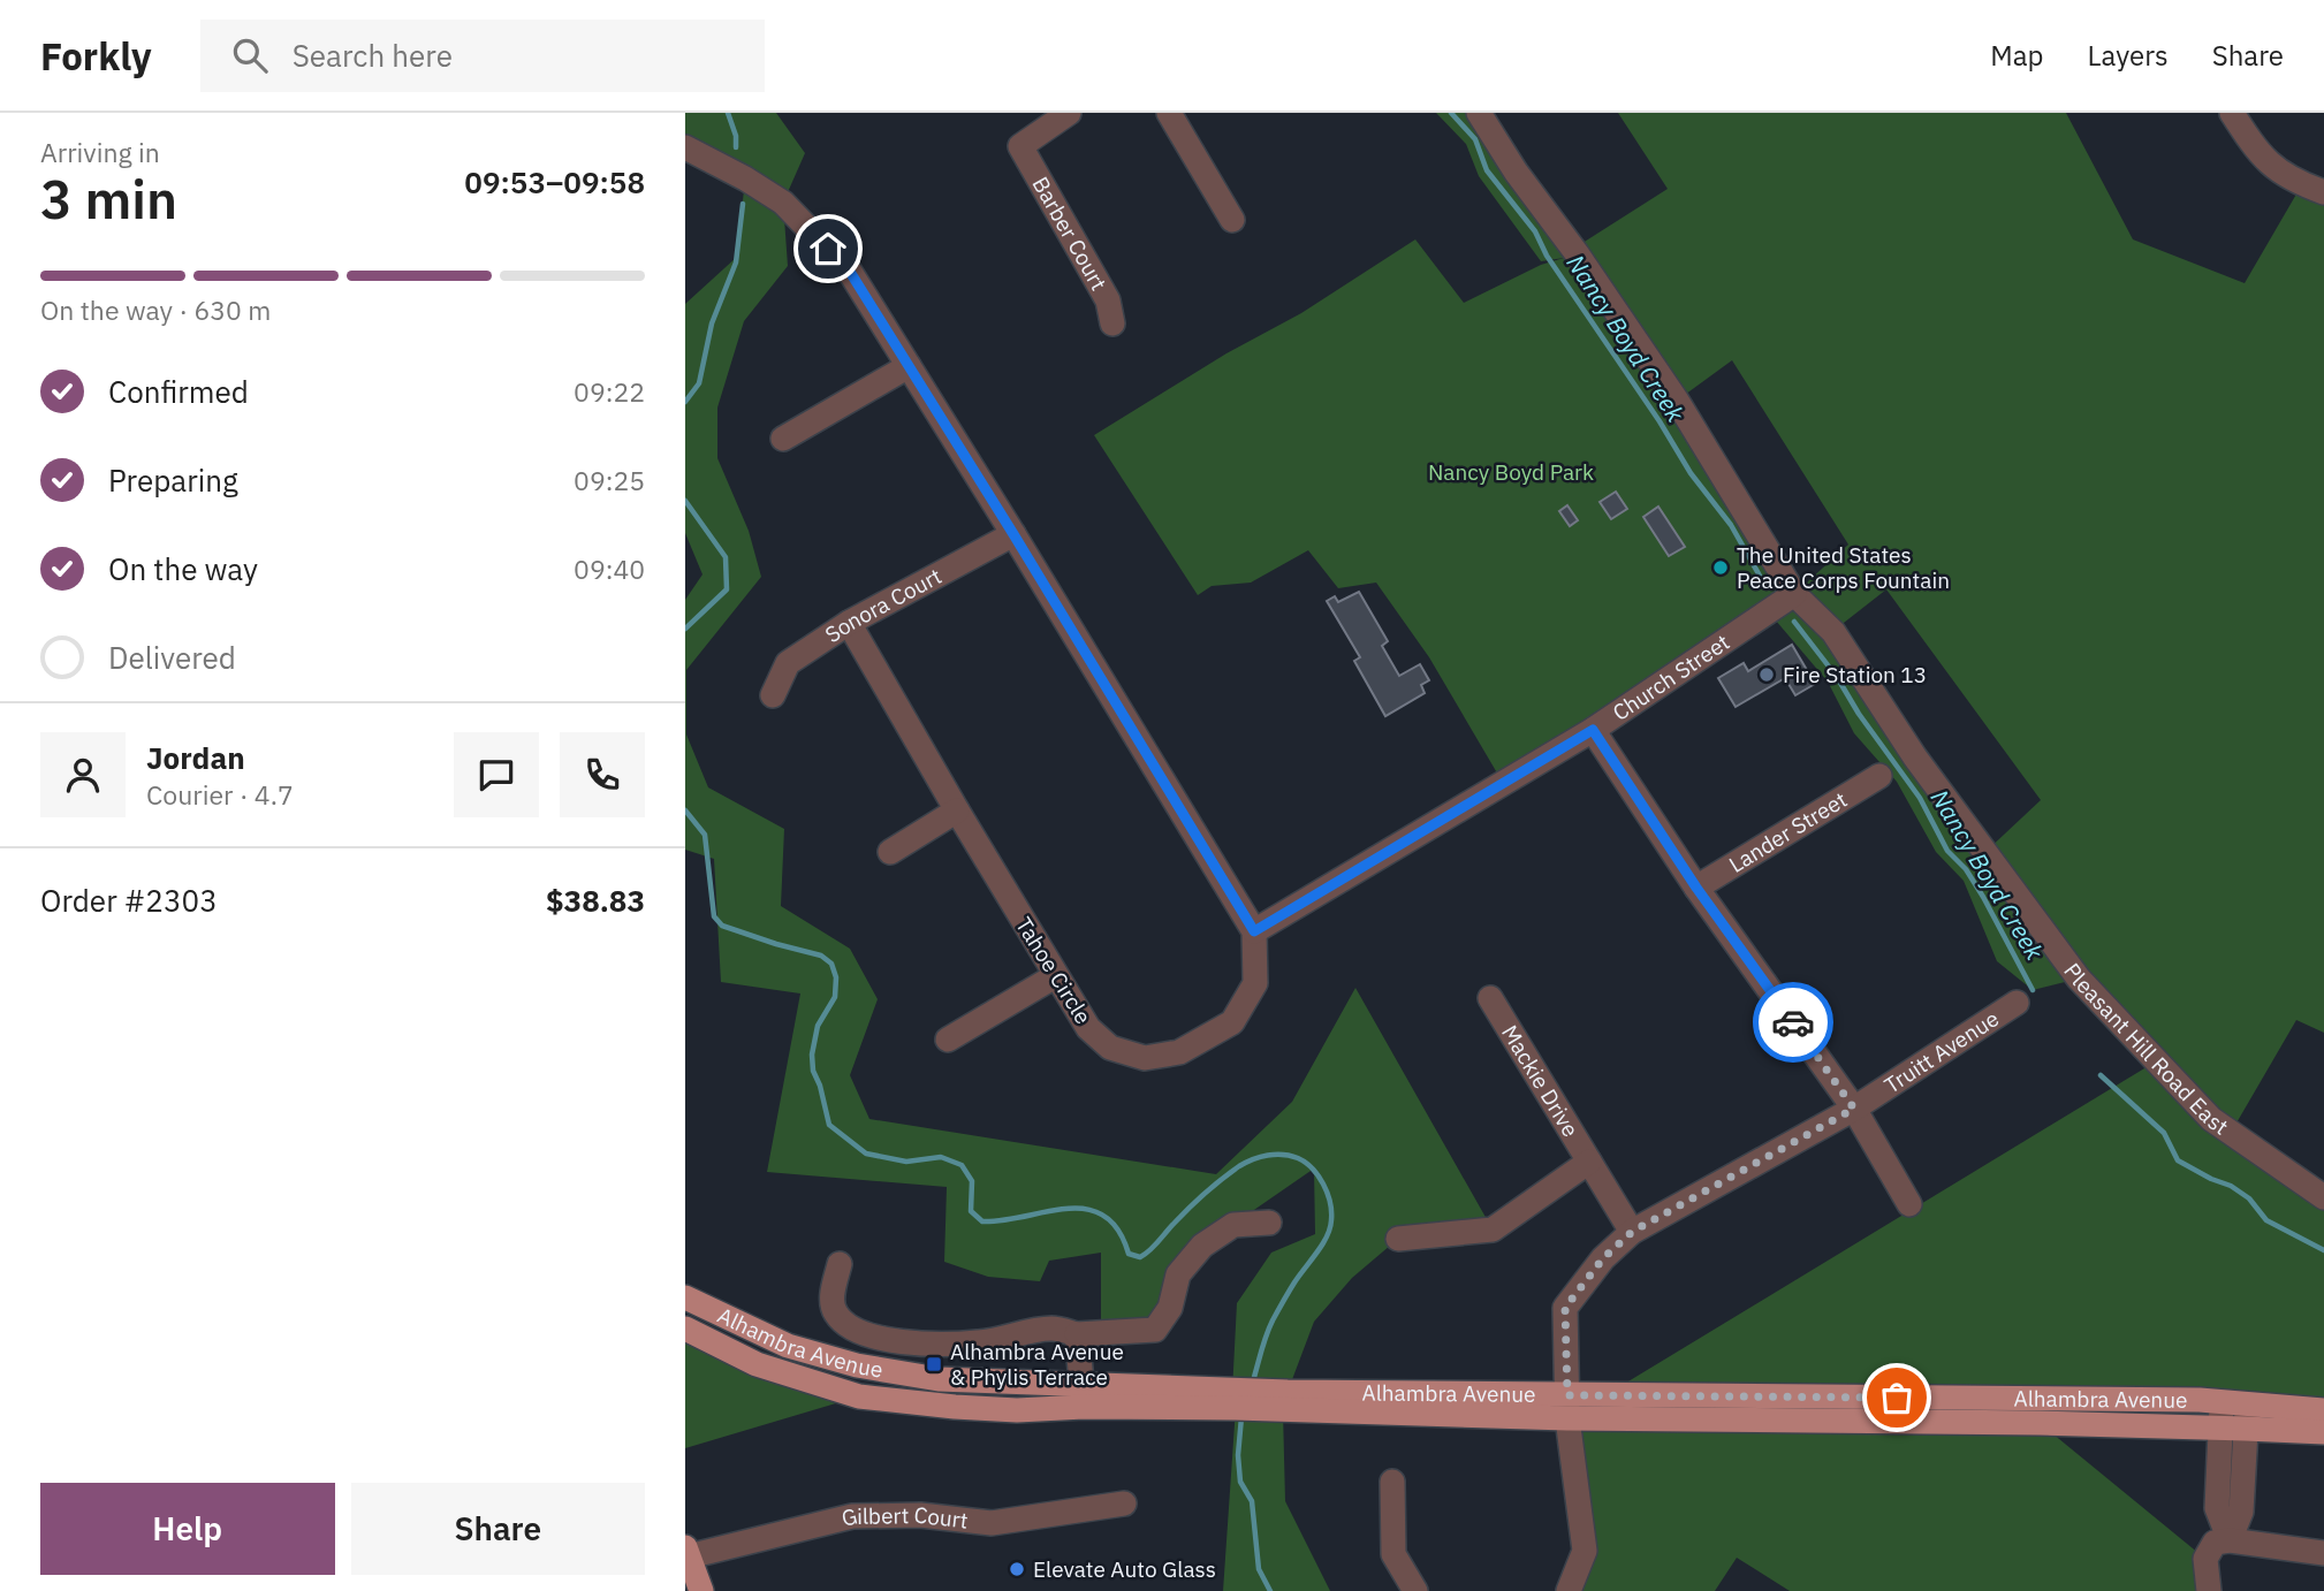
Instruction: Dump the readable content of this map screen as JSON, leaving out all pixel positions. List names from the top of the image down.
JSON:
{
  "streets": {
    "main road": ["Alhambra Avenue"],
    "street": [
      "Barber Court",
      "Sonora Court",
      "Church Street",
      "Lander Street",
      "Tahoe Circle",
      "Pleasant Hill Road East",
      "Truitt Avenue",
      "Mackie Drive",
      "Gilbert Court"
    ]
  },
  "crossings": [
    ["Sonora Court", "Tahoe Circle"],
    ["Church Street", "Tahoe Circle"],
    ["Church Street", "Pleasant Hill Road East"],
    ["Truitt Avenue", "Mackie Drive"],
    ["Truitt Avenue", "Alhambra Avenue"]
  ],
  "water": ["Nancy Boyd Creek"],
  "parks": ["Nancy Boyd Park"],
  "places": {
    "other": ["The United States Peace Corps Fountain", "Fire Station 13", "Elevate Auto Glass"],
    "transit": ["Alhambra Avenue & Phylis Terrace"]
  },
  "page": {
    "header": "Forkly",
    "search": "Search here",
    "nav": ["Map", "Layers", "Share"],
    "heading": ["3 min", "Arriving in", "09:53–09:58"],
    "panel": [
      "Jordan",
      "Courier · 4.7",
      "Order #2303",
      "$38.83"
    ],
    "bar": "On the way · 630 m",
    "list": [
      ["Confirmed", "09:22"],
      ["Preparing", "09:25"],
      ["On the way", "09:40"],
      "Delivered"
    ],
    "buttons": ["Help", "Share"]
  }
}
